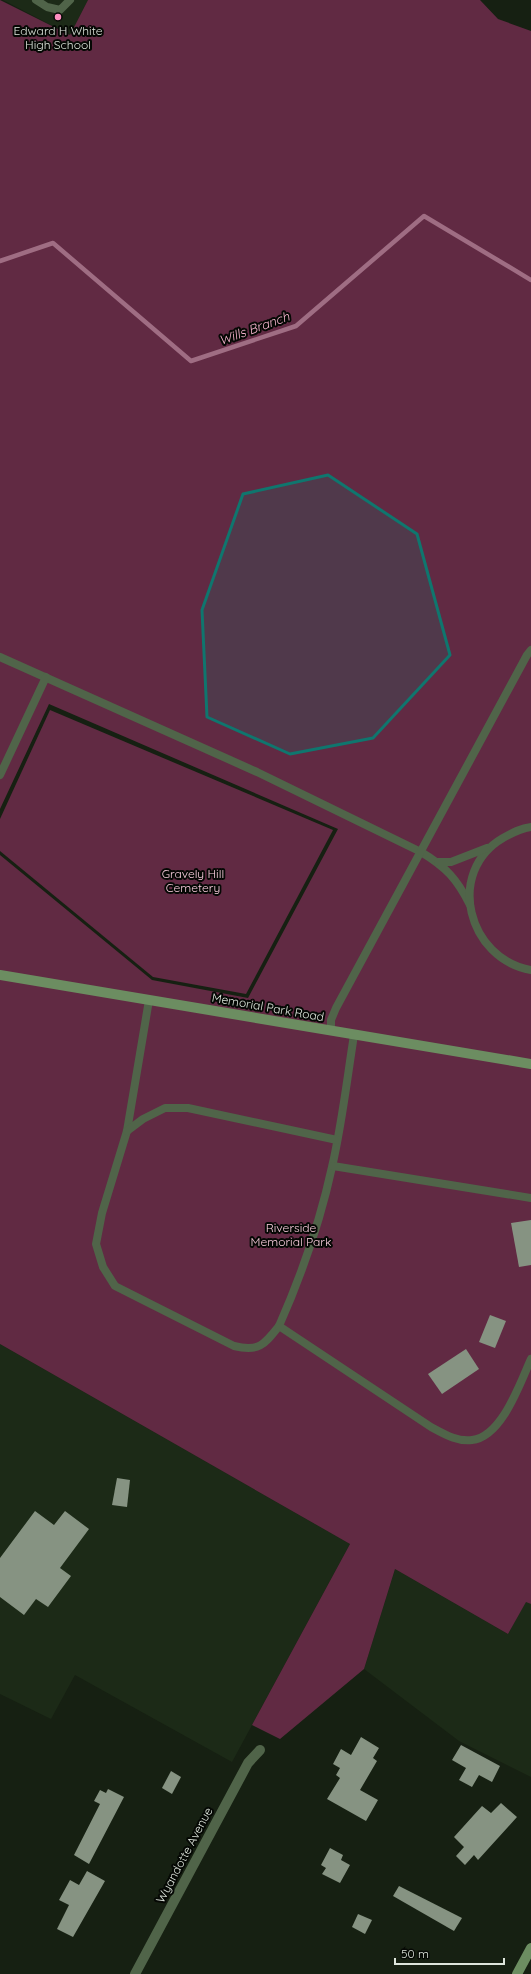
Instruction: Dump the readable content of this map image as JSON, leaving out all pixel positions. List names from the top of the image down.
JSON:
{
  "streets": {
    "street": ["Memorial Park Road", "Wyandotte Avenue"]
  },
  "water": ["Wills Branch"],
  "parks": ["Gravely Hill Cemetery", "Riverside Memorial Park"],
  "places": ["Edward H White High School"],
  "scale_bar": "50 m"
}
